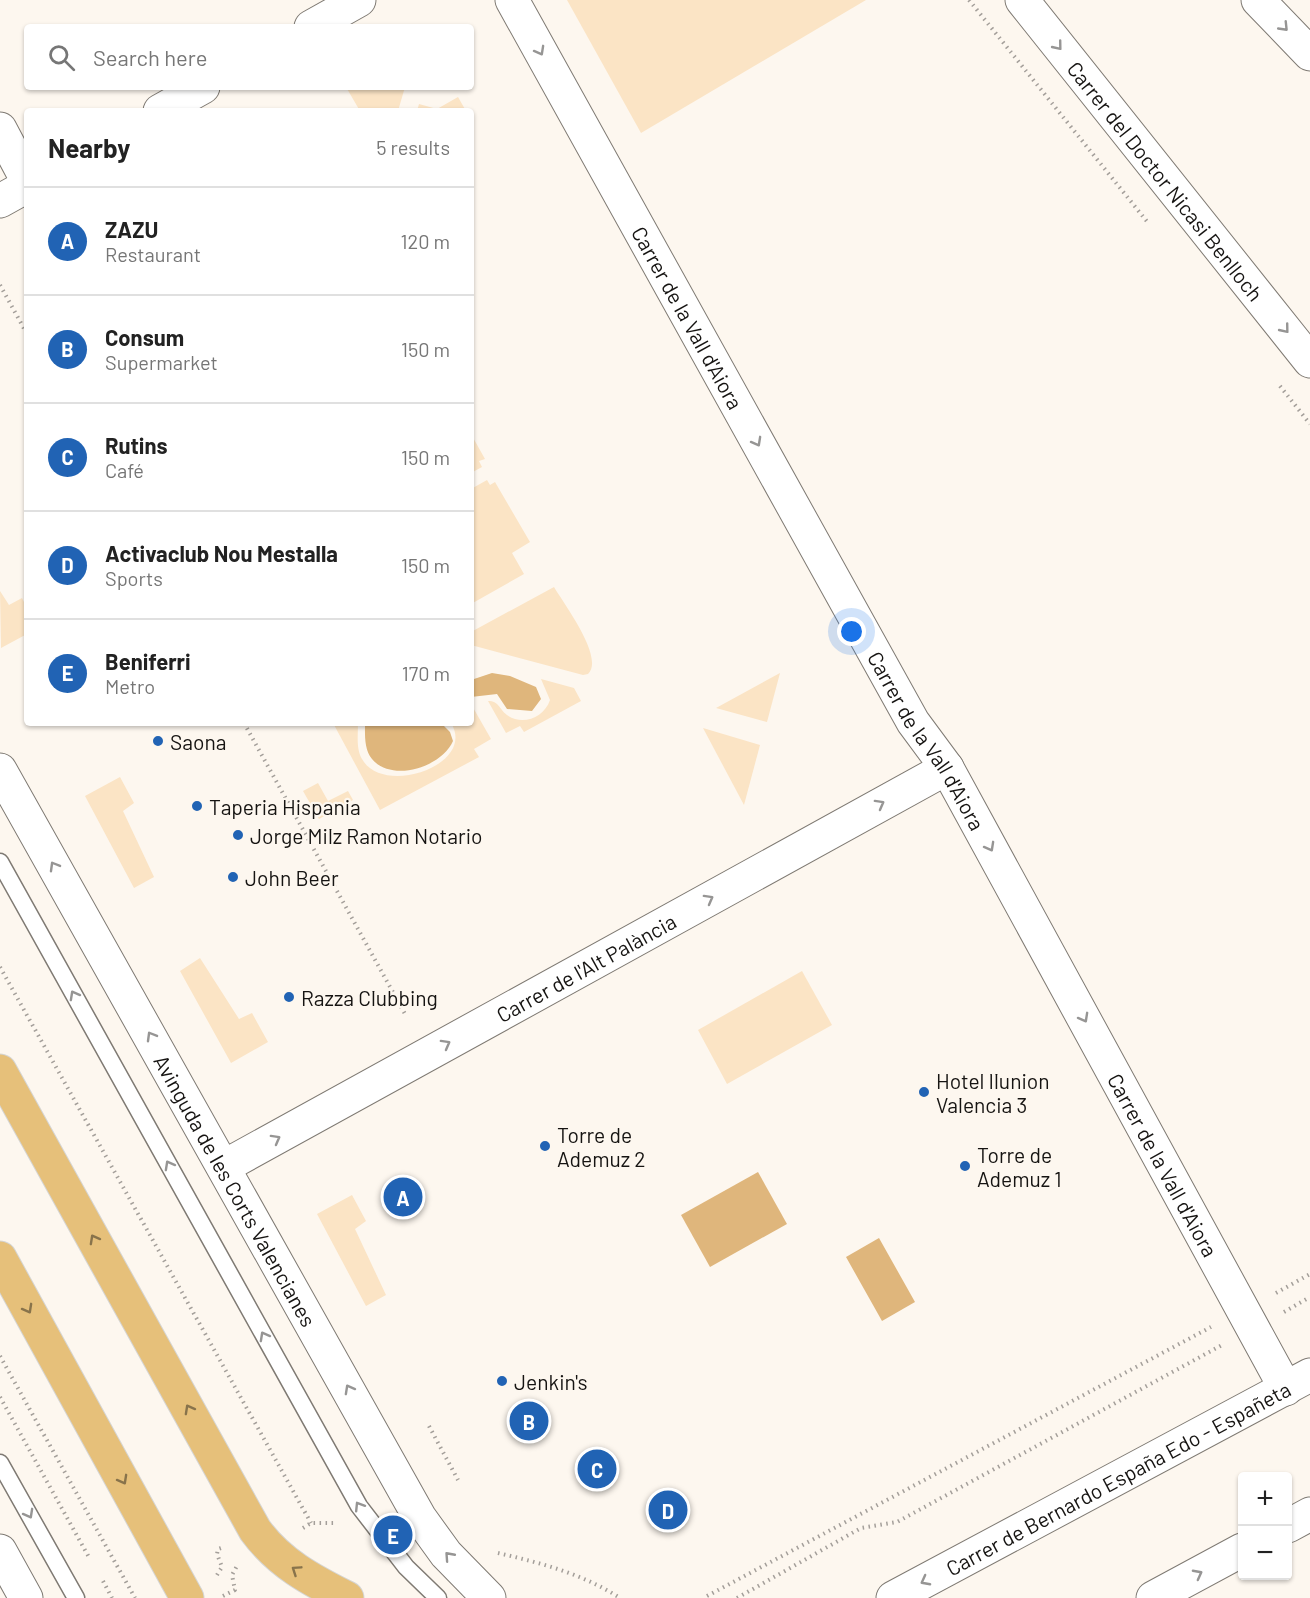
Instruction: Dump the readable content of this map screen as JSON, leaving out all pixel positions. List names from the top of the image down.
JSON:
{
  "streets": {
    "street": [
      "Carrer del Doctor Nicasi Benlloch",
      "Carrer de la Vall d'Aiora",
      "Carrer de l'Alt Palància",
      "Avinguda de les Corts Valencianes",
      "Carrer de Bernardo España Edo - Españeta"
    ]
  },
  "crossings": [
    ["Carrer de la Vall d'Aiora", "Carrer de l'Alt Palància"],
    ["Carrer de la Vall d'Aiora", "Carrer de Bernardo España Edo - Españeta"],
    ["Carrer de l'Alt Palància", "Avinguda de les Corts Valencianes"]
  ],
  "one_way": [
    "Carrer del Doctor Nicasi Benlloch",
    "Carrer de la Vall d'Aiora",
    "Carrer de l'Alt Palància",
    "Avinguda de les Corts Valencianes",
    "Carrer de Bernardo España Edo - Españeta"
  ],
  "places": [
    "Saona",
    "Taperia Hispania",
    "Jorge Milz Ramon Notario",
    "John Beer",
    "Razza Clubbing",
    "Hotel Ilunion Valencia 3",
    "Torre de Ademuz 2",
    "Torre de Ademuz 1",
    "Jenkin's"
  ],
  "page": {
    "search": "Search here",
    "heading": ["Nearby", "5 results"],
    "list": [
      {
        "mark": "A",
        "name": "ZAZU",
        "note": "Restaurant",
        "value": "120 m"
      },
      {
        "mark": "B",
        "name": "Consum",
        "note": "Supermarket",
        "value": "150 m"
      },
      {
        "mark": "C",
        "name": "Rutins",
        "note": "Café",
        "value": "150 m"
      },
      {
        "mark": "D",
        "name": "Activaclub Nou Mestalla",
        "note": "Sports",
        "value": "150 m"
      },
      {
        "mark": "E",
        "name": "Beniferri",
        "note": "Metro",
        "value": "170 m"
      }
    ],
    "pins": [
      "A",
      "B",
      "C",
      "D",
      "E"
    ],
    "map_buttons": ["+", "−"]
  }
}
